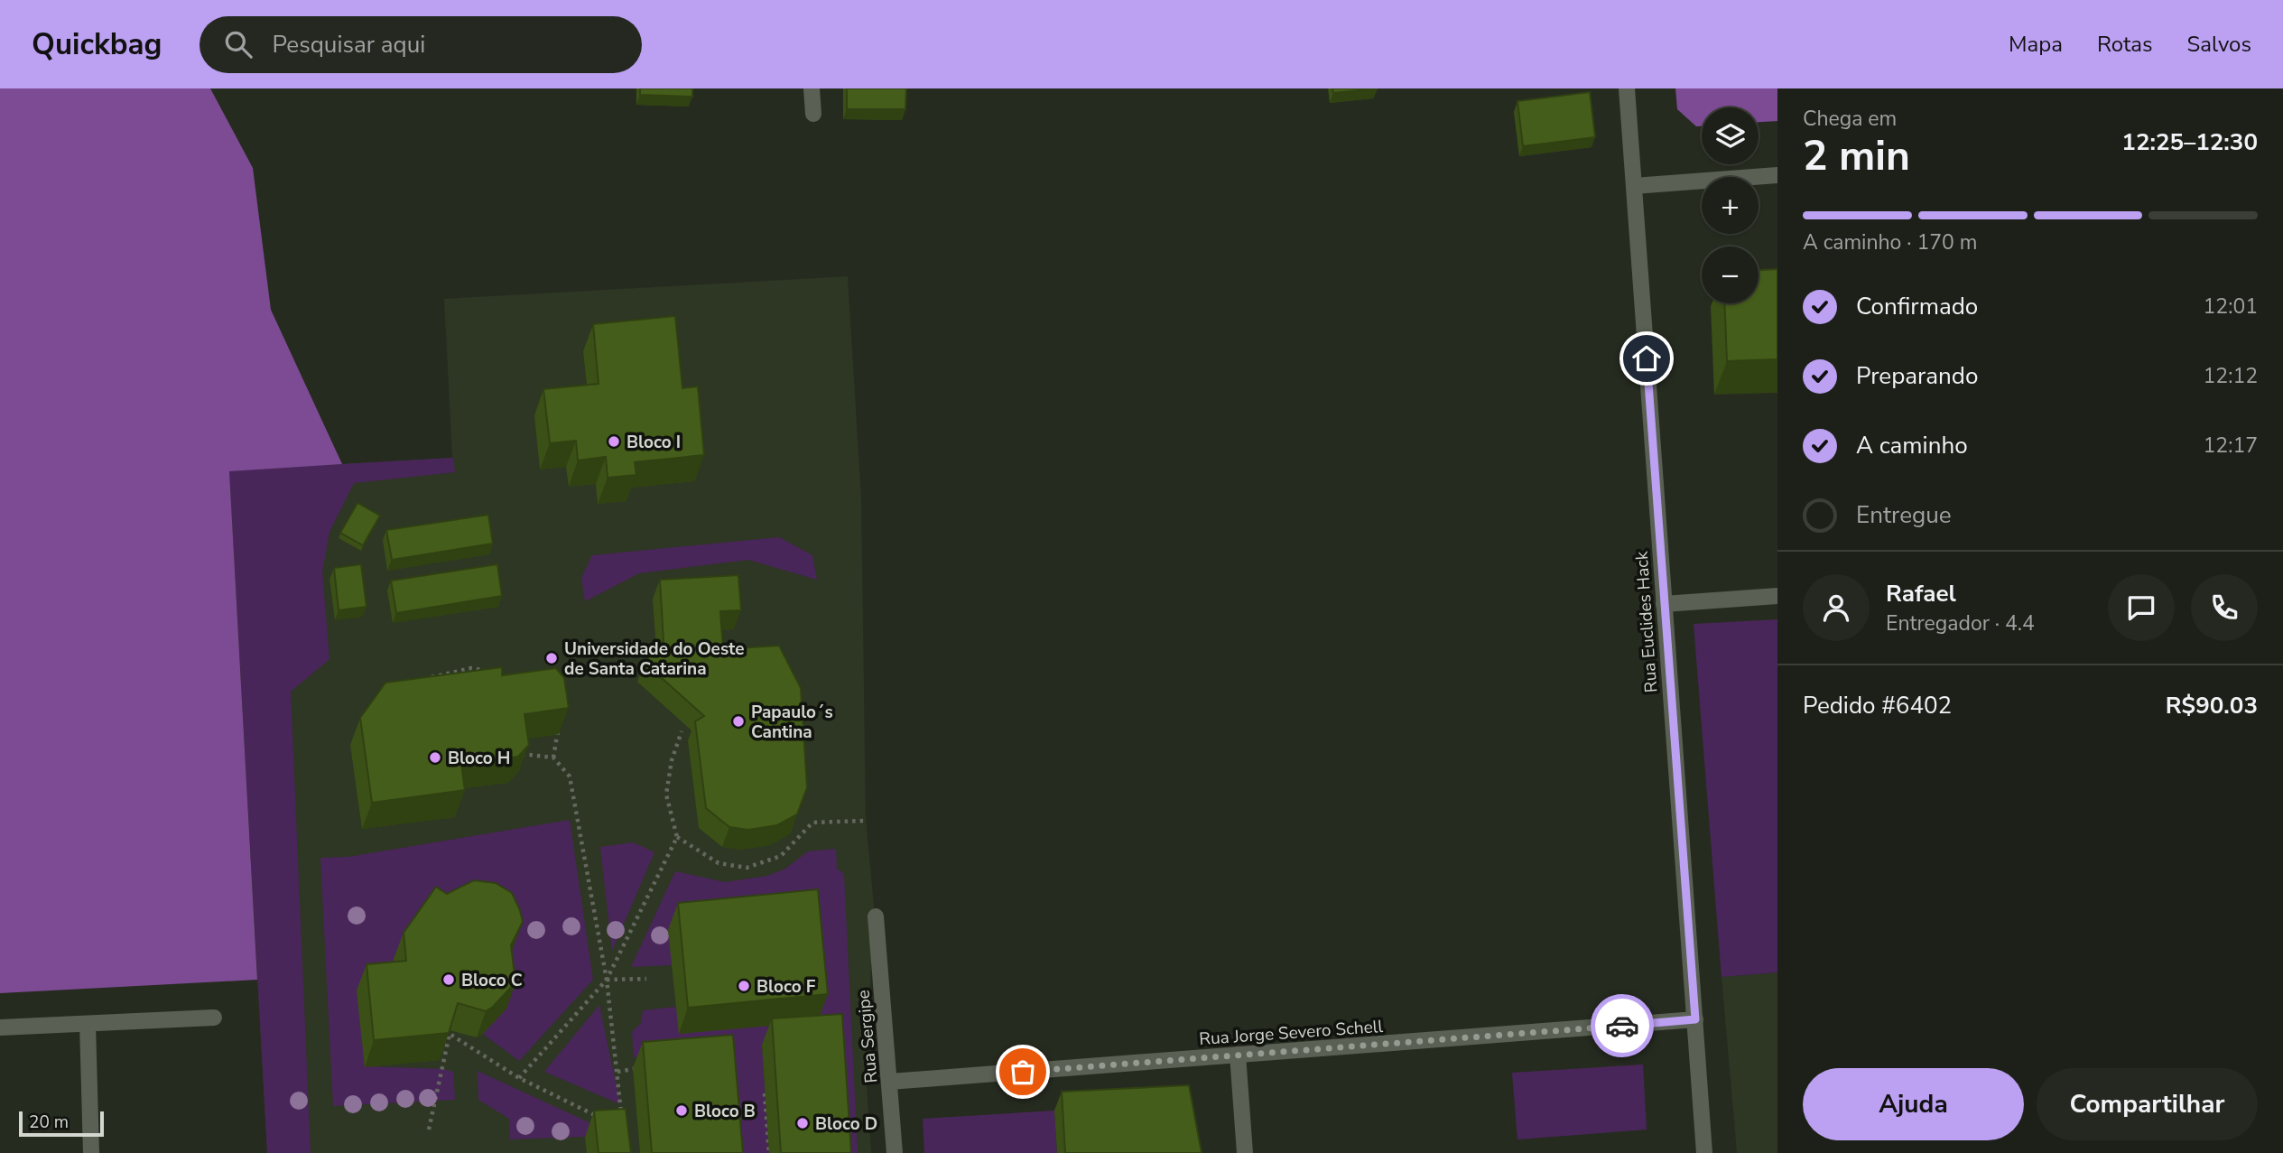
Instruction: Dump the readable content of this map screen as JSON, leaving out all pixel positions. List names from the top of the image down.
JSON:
{
  "streets": {
    "street": ["Rua Euclides Hack", "Rua Jorge Severo Schell", "Rua Sergipe"]
  },
  "crossings": [
    ["Rua Euclides Hack", "Rua Jorge Severo Schell"],
    ["Rua Jorge Severo Schell", "Rua Sergipe"]
  ],
  "places": [
    "Bloco I",
    "Universidade do Oeste de Santa Catarina",
    "Papaulo´s Cantina",
    "Bloco H",
    "Bloco C",
    "Bloco F",
    "Bloco B",
    "Bloco D"
  ],
  "scale_bar": "20 m",
  "page": {
    "header": "Quickbag",
    "search": "Pesquisar aqui",
    "nav": ["Mapa", "Rotas", "Salvos"],
    "heading": ["2 min", "Chega em", "12:25–12:30"],
    "panel": [
      "Rafael",
      "Entregador · 4.4",
      "Pedido #6402",
      "R$90.03"
    ],
    "map_buttons": ["+", "−"],
    "bar": "A caminho · 170 m",
    "list": [
      ["Confirmado", "12:01"],
      ["Preparando", "12:12"],
      ["A caminho", "12:17"],
      "Entregue"
    ],
    "buttons": ["Ajuda", "Compartilhar"],
    "scale": "20 m"
  }
}
